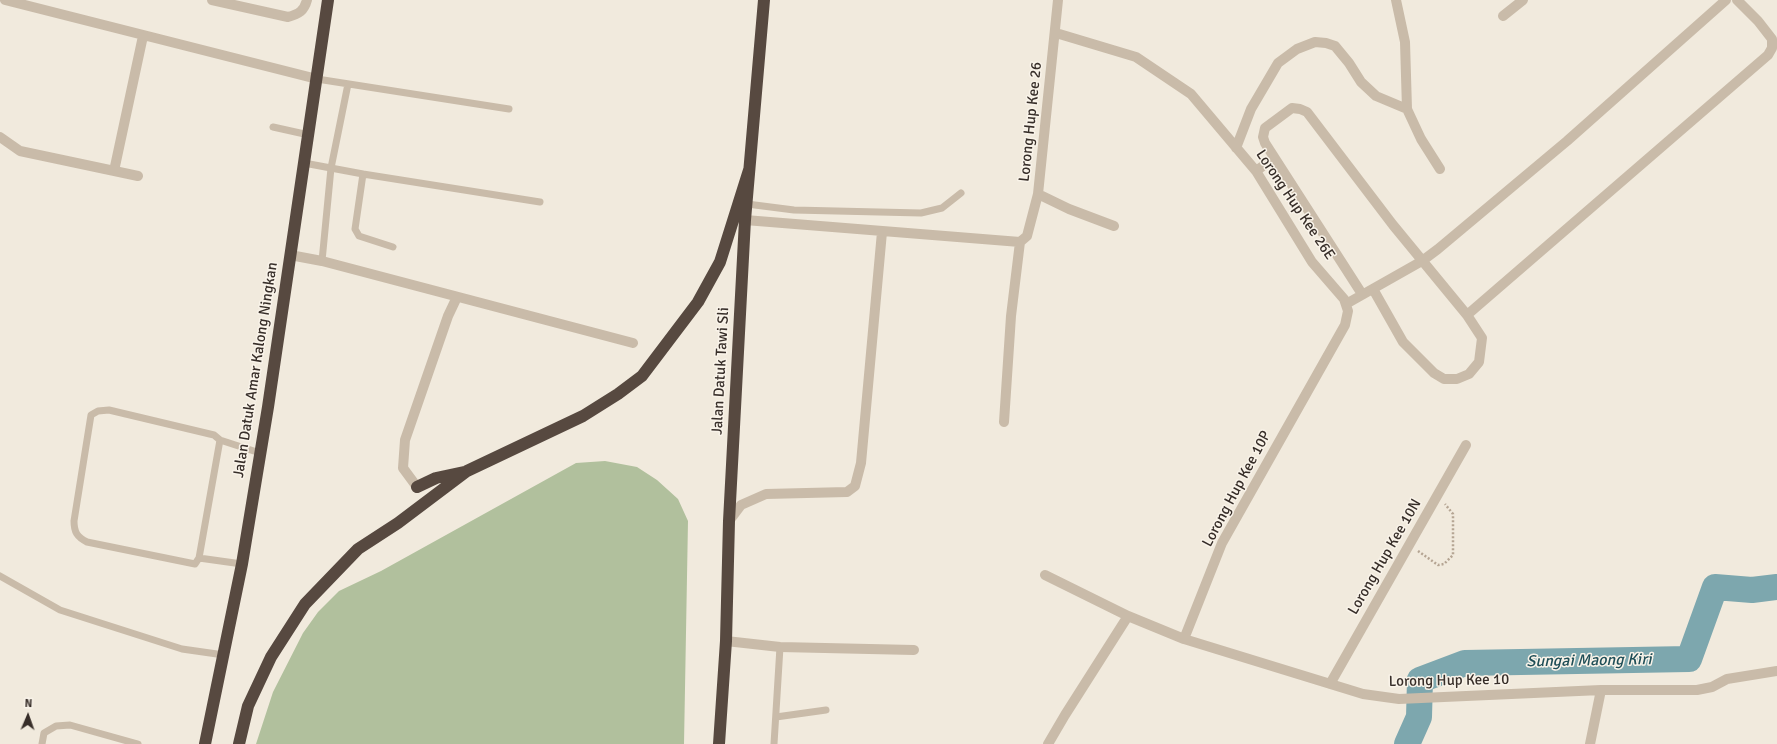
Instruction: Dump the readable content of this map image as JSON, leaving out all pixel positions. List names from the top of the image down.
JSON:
{
  "streets": {
    "highway": ["Jalan Datuk Amar Kalong Ningkan", "Jalan Datuk Tawi Sli"],
    "street": [
      "Lorong Hup Kee 26",
      "Lorong Hup Kee 26E",
      "Lorong Hup Kee 10P",
      "Lorong Hup Kee 10N",
      "Lorong Hup Kee 10"
    ]
  },
  "crossings": [
    ["Lorong Hup Kee 26", "Lorong Hup Kee 26E"],
    ["Lorong Hup Kee 26E", "Lorong Hup Kee 10P"],
    ["Lorong Hup Kee 10P", "Lorong Hup Kee 10"],
    ["Lorong Hup Kee 10N", "Lorong Hup Kee 10"]
  ],
  "water": ["Sungai Maong Kiri"],
  "north": "top"
}
